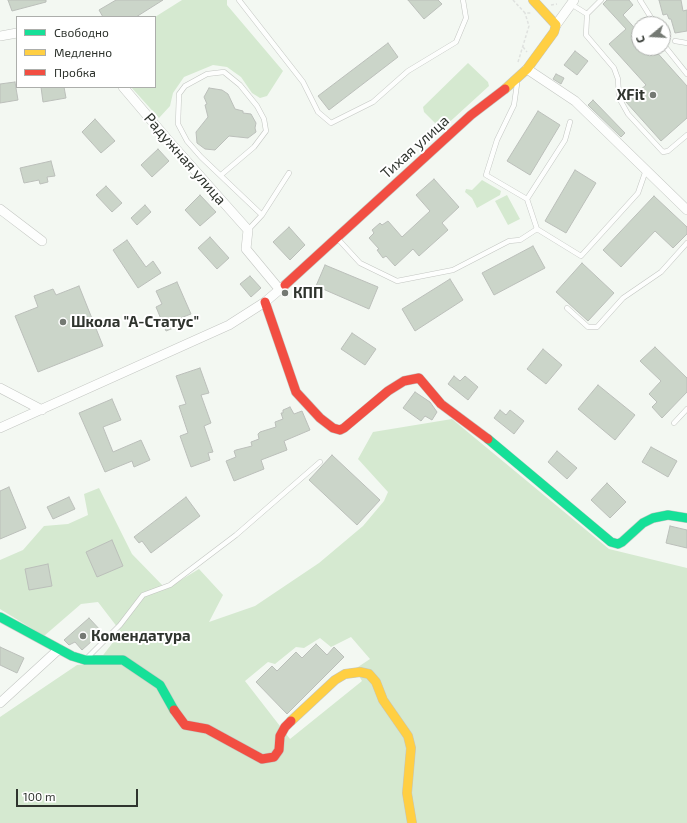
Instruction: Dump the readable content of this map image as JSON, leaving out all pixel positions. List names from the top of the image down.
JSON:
{
  "streets": {
    "street": ["Тихая улица", "Радужная улица"]
  },
  "places": [
    "XFit",
    "КПП",
    "Школа \"А-Статус\"",
    "Комендатура"
  ],
  "legend": ["Свободно", "Медленно", "Пробка"],
  "scale_bar": "100 m",
  "north": "left"
}
